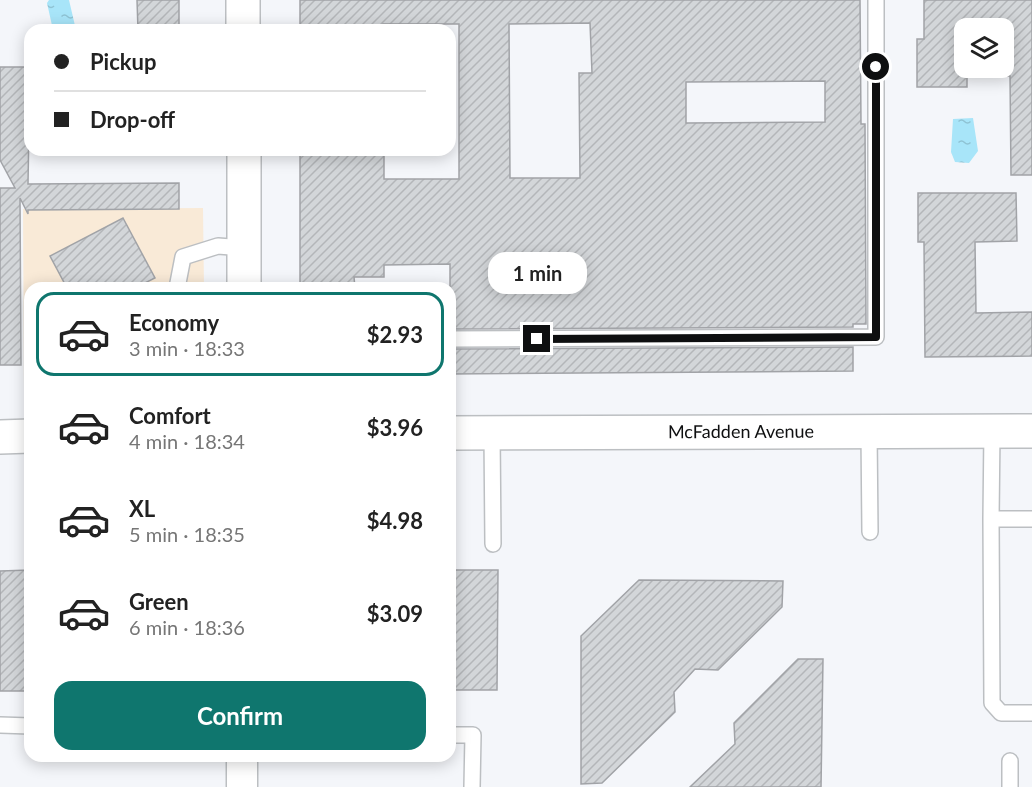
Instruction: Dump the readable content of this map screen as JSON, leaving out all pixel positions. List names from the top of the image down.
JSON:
{
  "streets": {
    "main road": ["McFadden Avenue"]
  },
  "page": {
    "banner": ["Pickup", "Drop-off"],
    "bubble": "1 min",
    "list": [
      {
        "name": "Economy",
        "note": "3 min · 18:33",
        "value": "$2.93"
      },
      {
        "name": "Comfort",
        "note": "4 min · 18:34",
        "value": "$3.96"
      },
      {
        "name": "XL",
        "note": "5 min · 18:35",
        "value": "$4.98"
      },
      {
        "name": "Green",
        "note": "6 min · 18:36",
        "value": "$3.09"
      }
    ],
    "buttons": "Confirm"
  }
}
